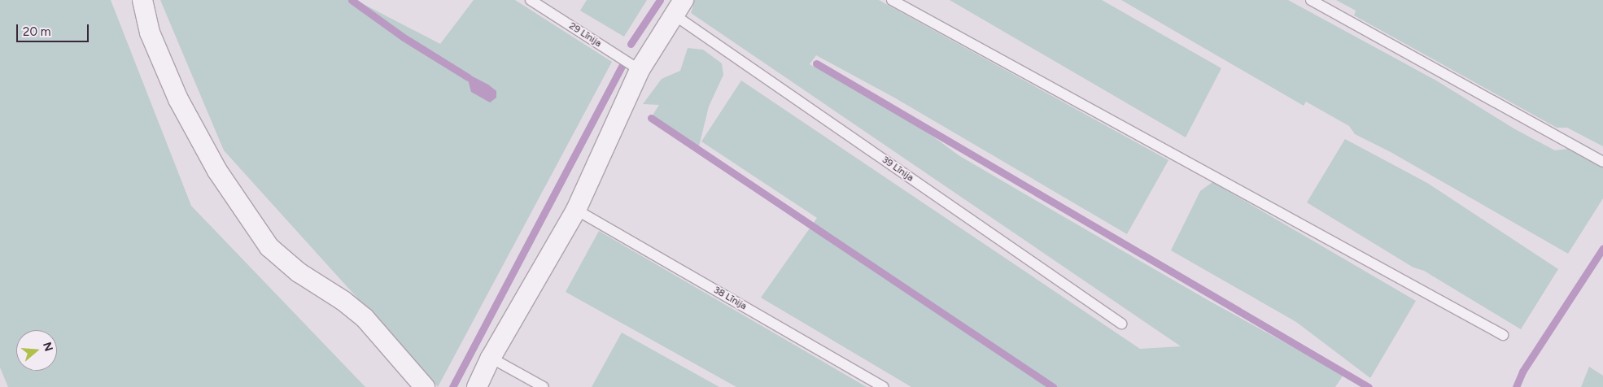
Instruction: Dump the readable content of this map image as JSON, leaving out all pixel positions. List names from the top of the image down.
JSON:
{
  "streets": {
    "lane": ["29 Līnija", "39 Līnija", "38 Līnija"]
  },
  "scale_bar": "20 m",
  "north": "right"
}
